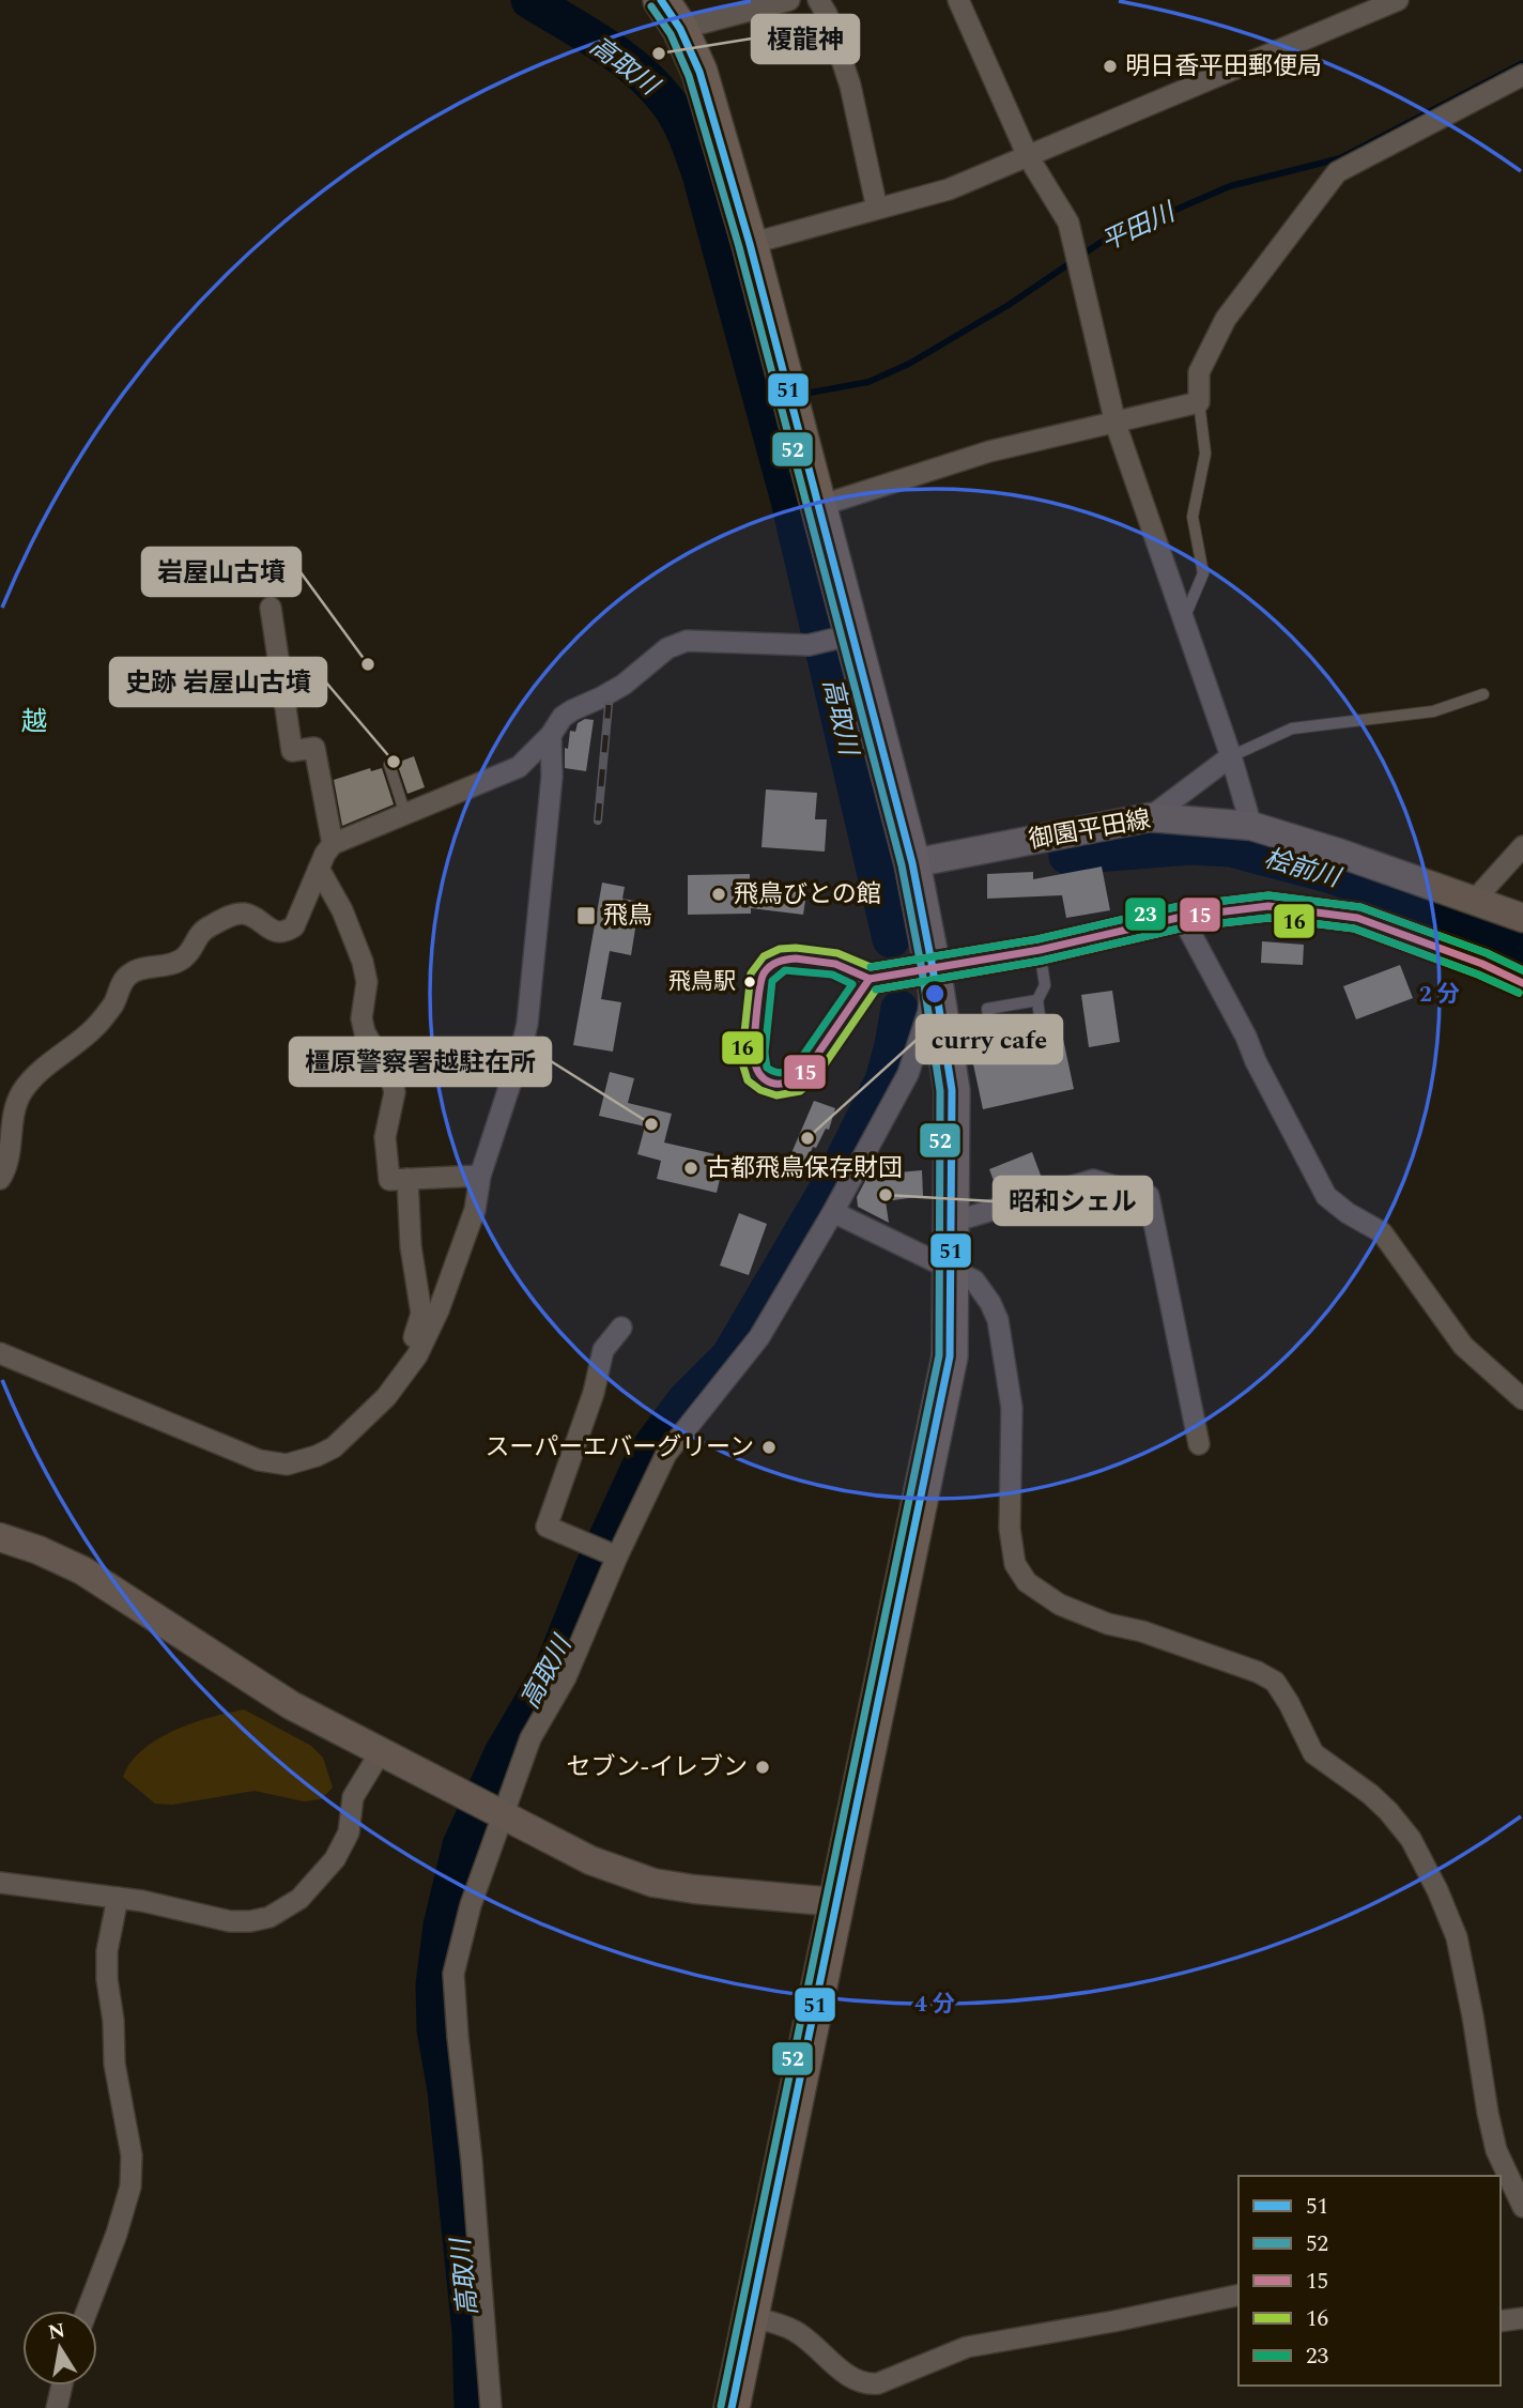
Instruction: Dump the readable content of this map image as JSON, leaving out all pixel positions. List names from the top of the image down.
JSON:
{
  "streets": {
    "main road": ["御園平田線"]
  },
  "districts": ["越"],
  "water": ["高取川", "平田川", "桧前川"],
  "places": {
    "other": [
      "榎龍神",
      "明日香平田郵便局",
      "岩屋山古墳",
      "史跡 岩屋山古墳",
      "飛鳥びとの館",
      "飛鳥駅",
      "橿原警察署越駐在所",
      "curry cafe",
      "古都飛鳥保存財団",
      "昭和シェル",
      "スーパーエバーグリーン",
      "セブン-イレブン"
    ],
    "transit": ["飛鳥"]
  },
  "lines": [
    "transit line 51",
    "transit line 52",
    "transit line 16",
    "transit line 23",
    "transit line 15"
  ],
  "legend": [
    "51",
    "52",
    "15",
    "16",
    "23"
  ],
  "north": "top",
  "rings": ["2 分", "4 分"]
}
